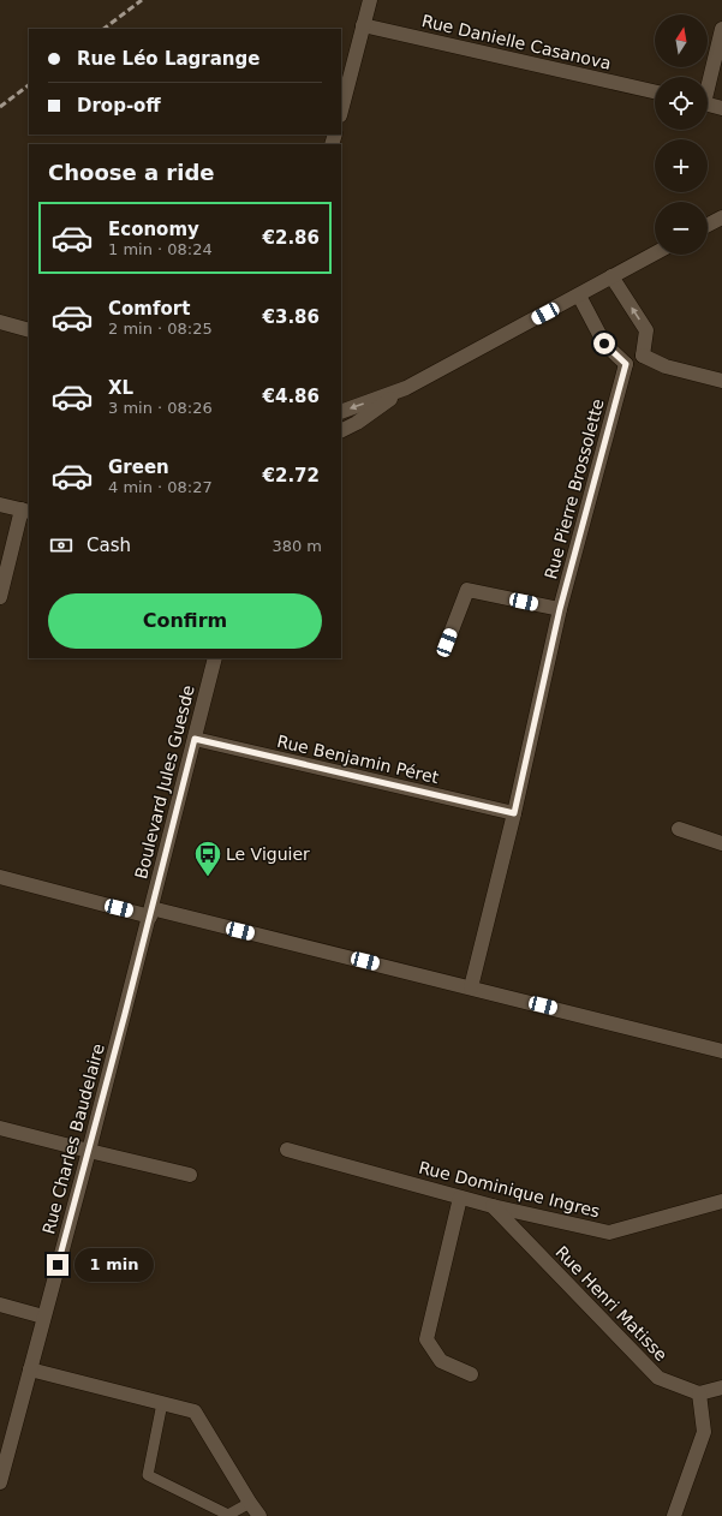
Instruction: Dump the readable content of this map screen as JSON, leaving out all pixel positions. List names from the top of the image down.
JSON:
{
  "streets": {
    "street": [
      "Rue Danielle Casanova",
      "Rue Pierre Brossolette",
      "Rue Benjamin Péret",
      "Boulevard Jules Guesde",
      "Rue Charles Baudelaire",
      "Rue Dominique Ingres",
      "Rue Henri Matisse"
    ]
  },
  "crossings": [
    ["Rue Pierre Brossolette", "Rue Benjamin Péret"],
    ["Rue Benjamin Péret", "Boulevard Jules Guesde"],
    ["Boulevard Jules Guesde", "Rue Charles Baudelaire"],
    ["Rue Dominique Ingres", "Rue Henri Matisse"]
  ],
  "places": {
    "bus stop": ["Le Viguier"]
  },
  "north": "top",
  "page": {
    "map_buttons": ["+", "−"],
    "banner": ["Rue Léo Lagrange", "Drop-off"],
    "heading": "Choose a ride",
    "list": [
      {
        "name": "Economy",
        "note": "1 min · 08:24",
        "value": "€2.86"
      },
      {
        "name": "Comfort",
        "note": "2 min · 08:25",
        "value": "€3.86"
      },
      {
        "name": "XL",
        "note": "3 min · 08:26",
        "value": "€4.86"
      },
      {
        "name": "Green",
        "note": "4 min · 08:27",
        "value": "€2.72"
      }
    ],
    "pay": ["Cash", "380 m"],
    "buttons": "Confirm",
    "bubble": "1 min"
  }
}
